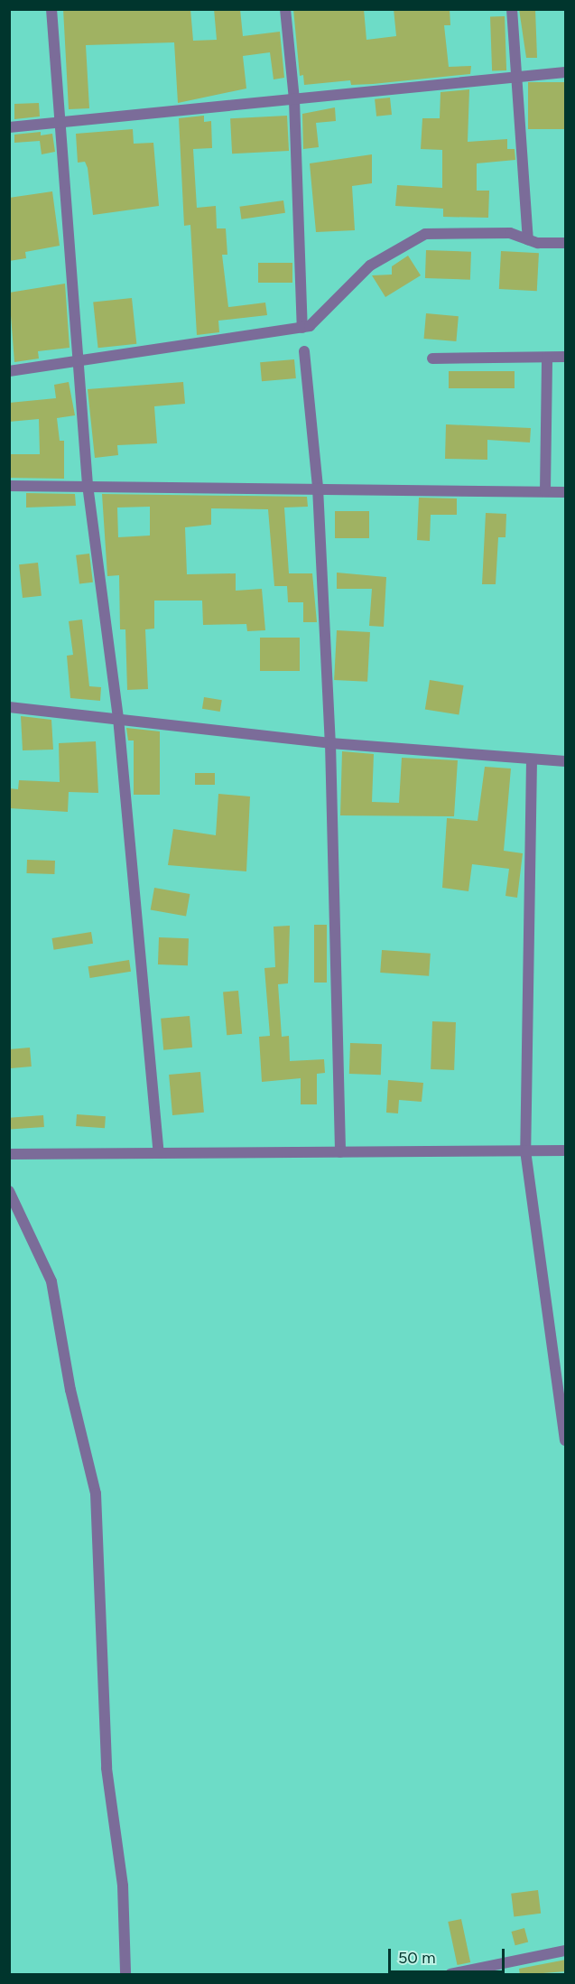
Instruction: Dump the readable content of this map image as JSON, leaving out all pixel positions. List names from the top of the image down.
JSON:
{
  "scale_bar": "50 m"
}
